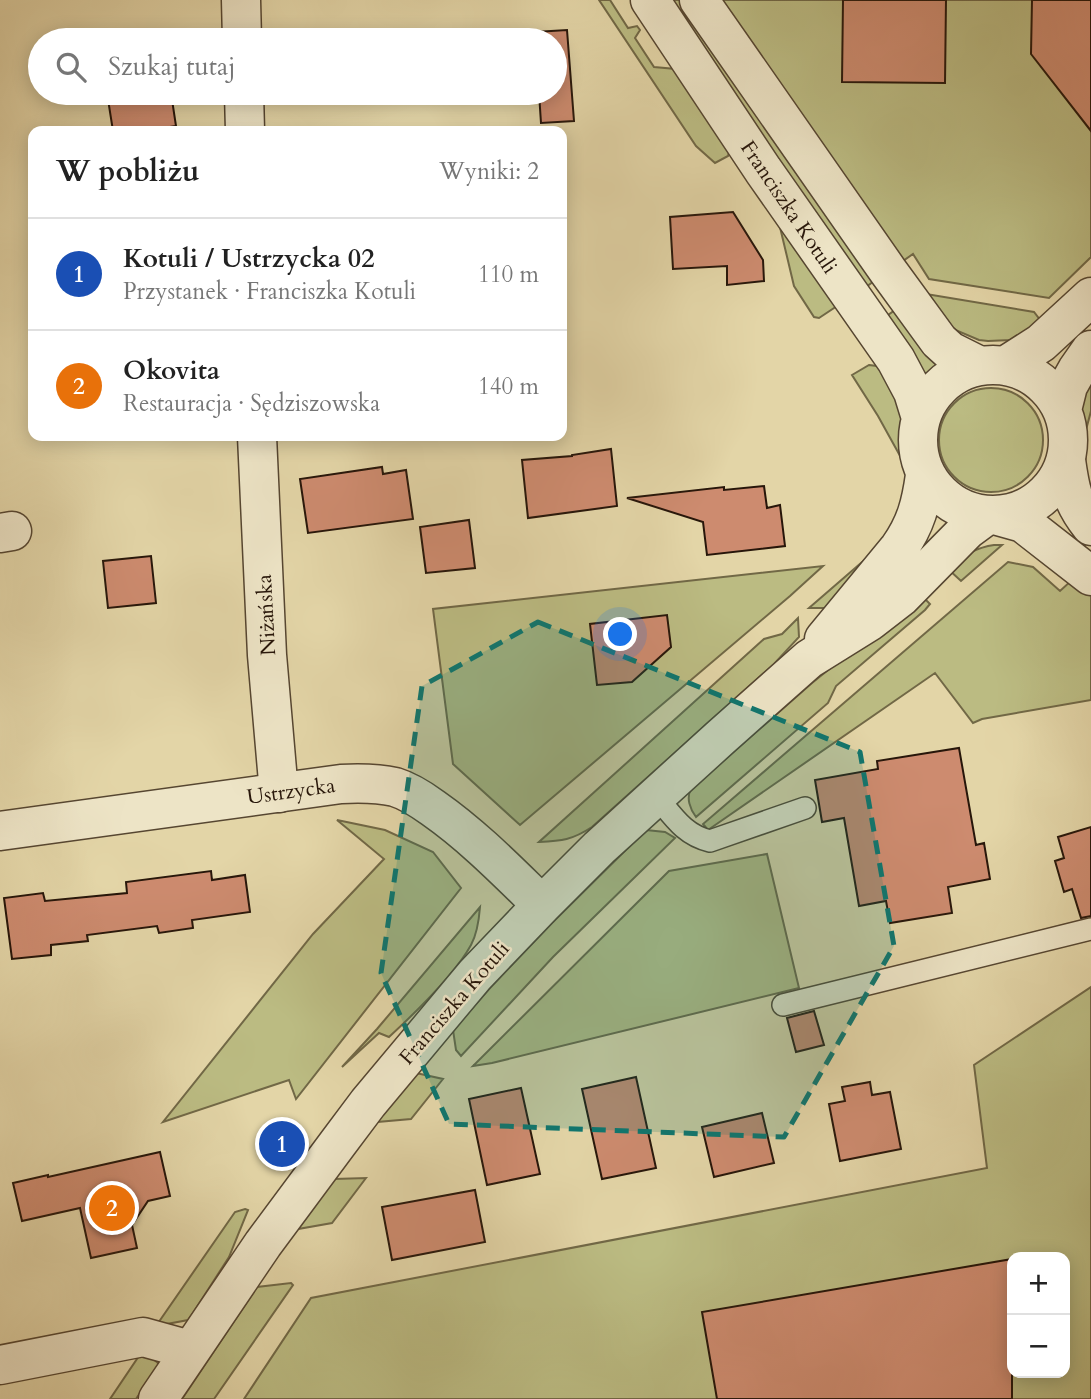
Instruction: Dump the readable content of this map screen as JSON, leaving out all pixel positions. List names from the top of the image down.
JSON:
{
  "streets": {
    "street": ["Franciszka Kotuli", "Niżańska", "Ustrzycka"]
  },
  "crossings": [
    ["Franciszka Kotuli", "Ustrzycka"],
    ["Niżańska", "Ustrzycka"]
  ],
  "page": {
    "search": "Szukaj tutaj",
    "heading": ["W pobliżu", "Wyniki: 2"],
    "list": [
      {
        "mark": "1",
        "name": "Kotuli / Ustrzycka 02",
        "note": "Przystanek · Franciszka Kotuli",
        "value": "110 m"
      },
      {
        "mark": "2",
        "name": "Okovita",
        "note": "Restauracja · Sędziszowska",
        "value": "140 m"
      }
    ],
    "pins": ["1", "2"],
    "map_buttons": ["+", "−"]
  }
}
